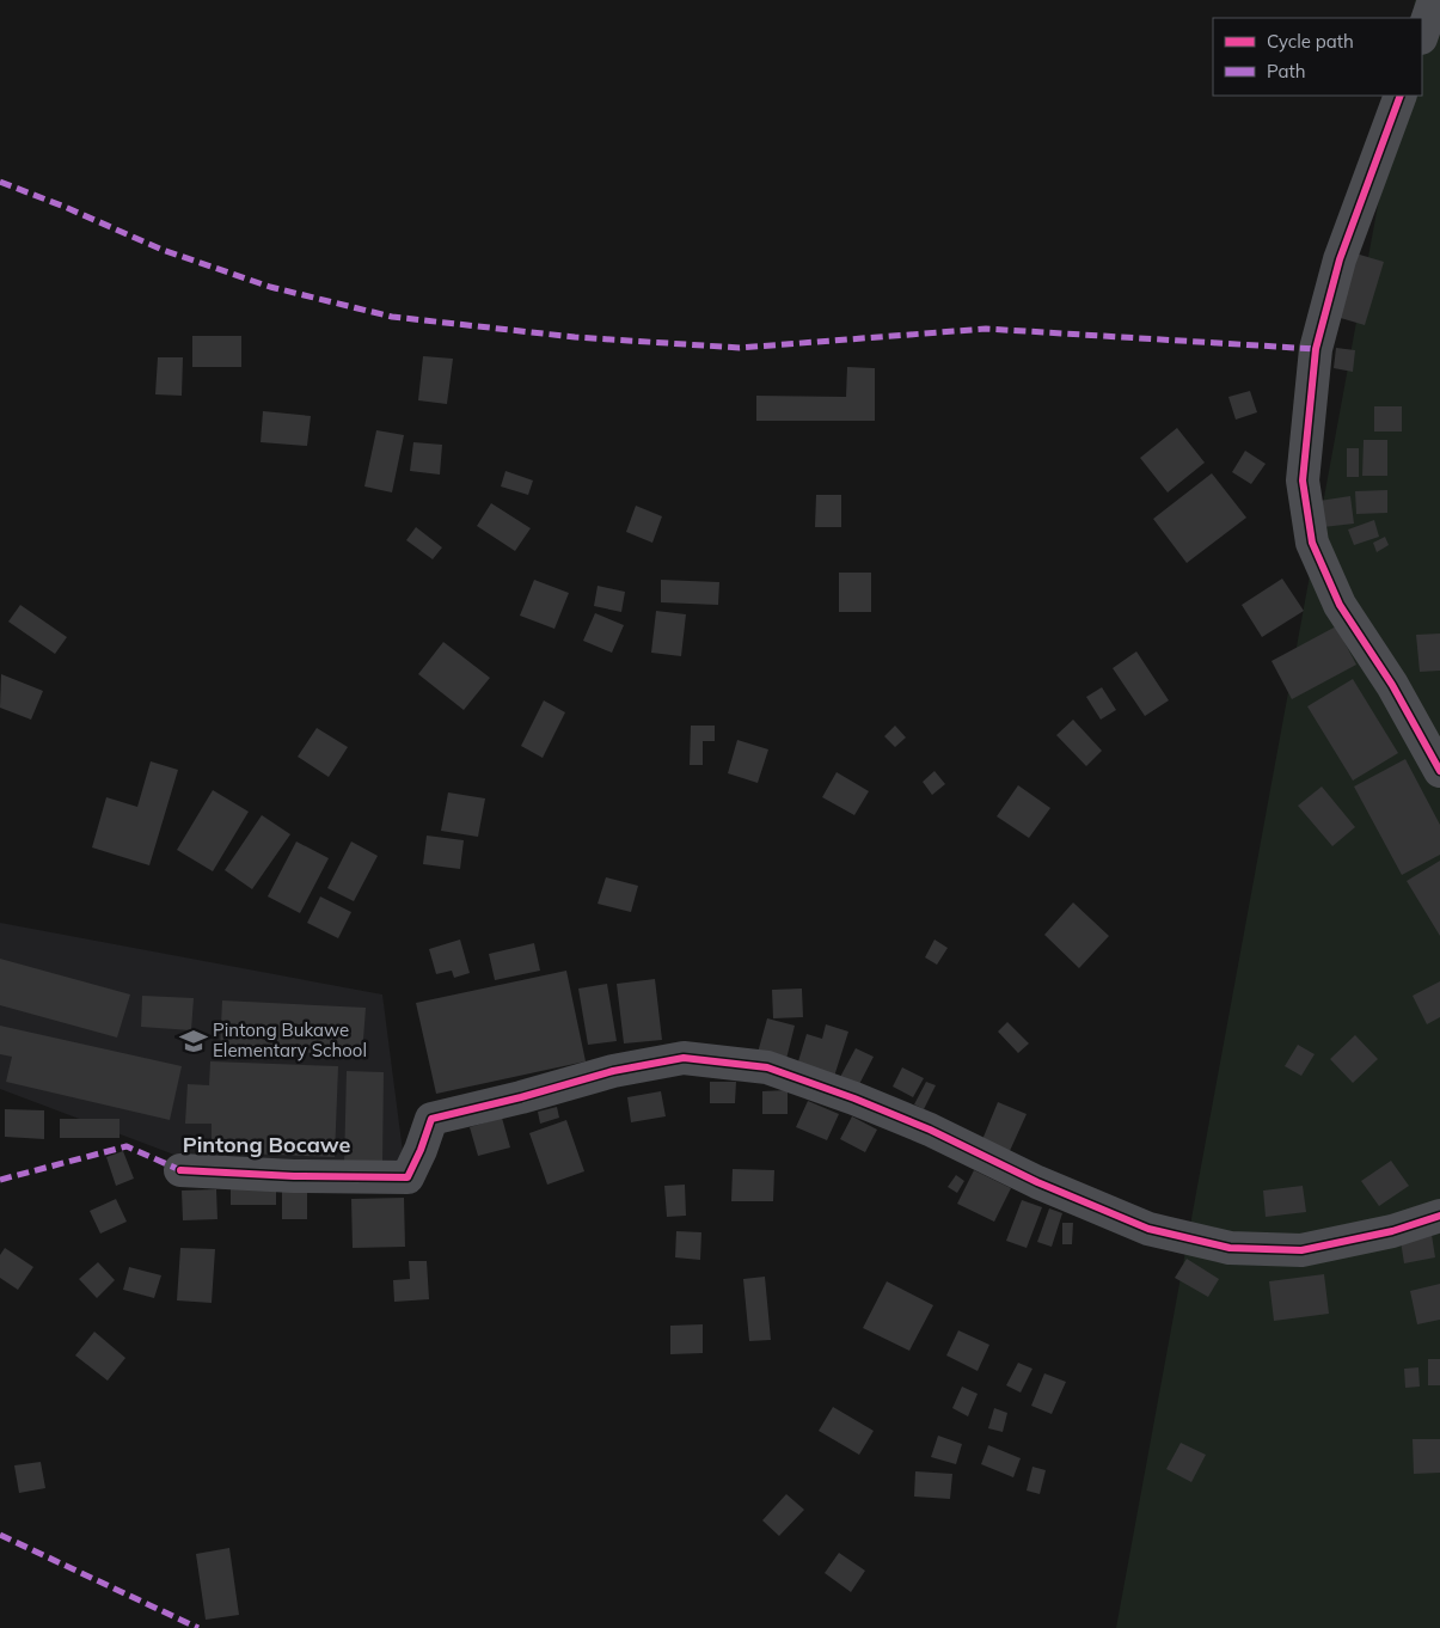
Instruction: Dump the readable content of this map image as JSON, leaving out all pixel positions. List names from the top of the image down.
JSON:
{
  "districts": ["Pintong Bocawe"],
  "places": {
    "school or university": ["Pintong Bukawe Elementary School"]
  },
  "legend": ["Cycle path", "Path"]
}
